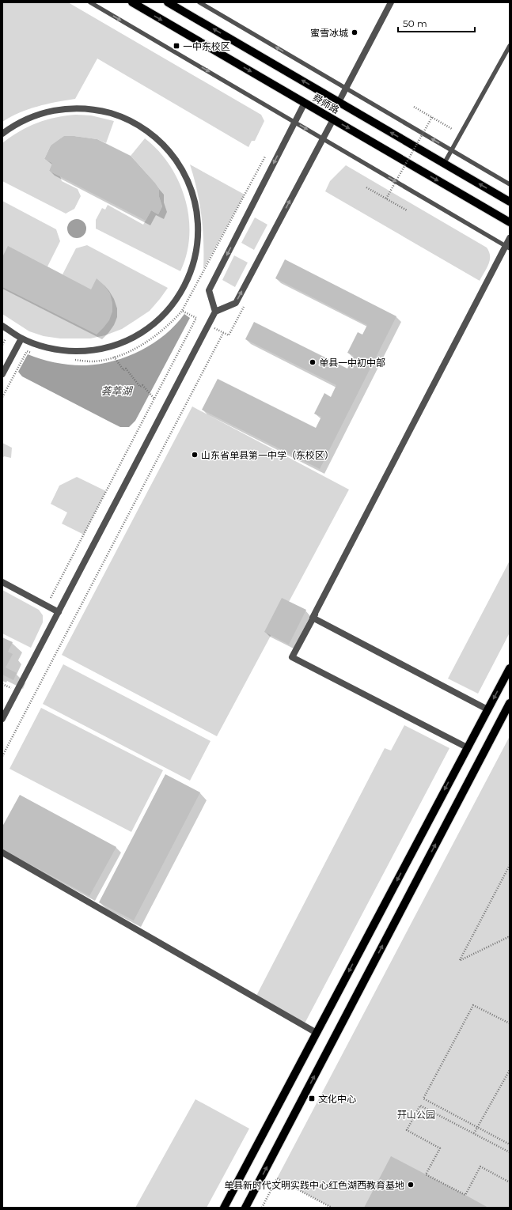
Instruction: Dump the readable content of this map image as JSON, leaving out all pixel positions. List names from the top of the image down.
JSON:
{
  "streets": {
    "main road": ["舜师路"]
  },
  "water": ["荟萃湖"],
  "parks": ["幵山公园"],
  "places": {
    "other": [
      "蜜雪冰城",
      "单县一中初中部",
      "山东省单县第一中学（东校区）",
      "单县新时代文明实践中心红色湖西教育基地"
    ],
    "transit": ["一中东校区", "文化中心"]
  },
  "scale_bar": "50 m"
}
